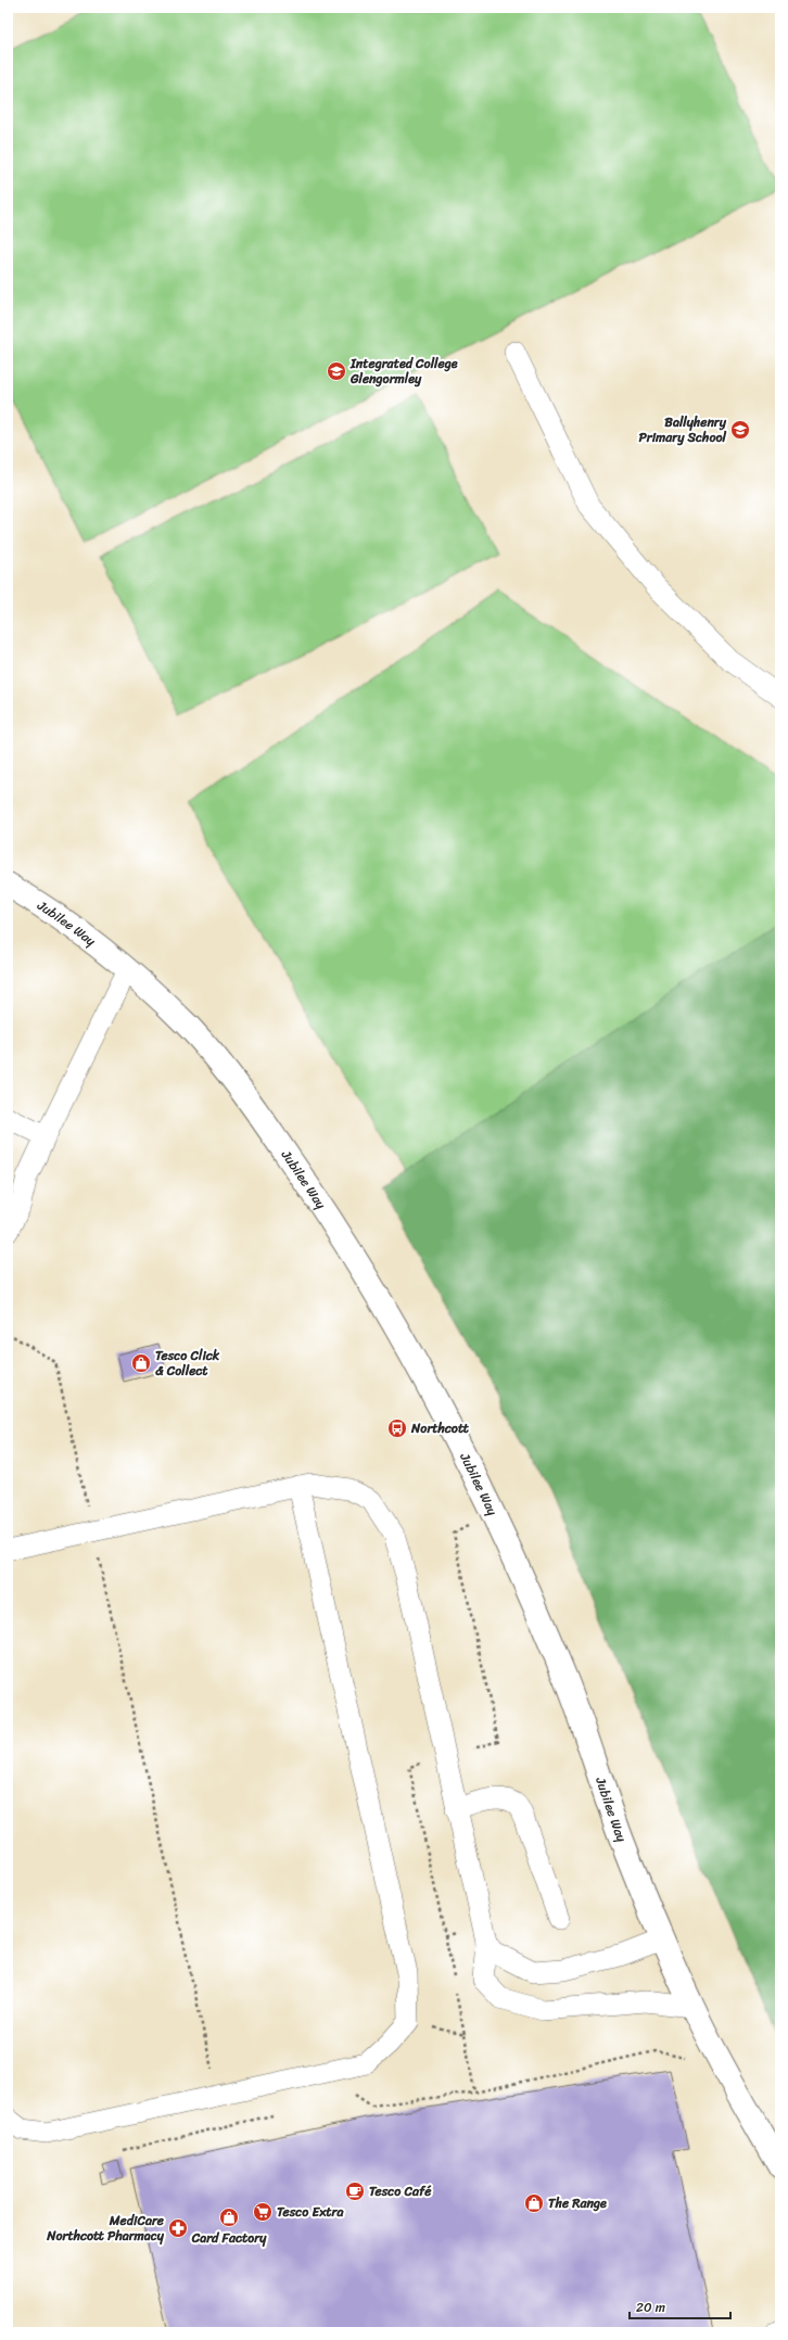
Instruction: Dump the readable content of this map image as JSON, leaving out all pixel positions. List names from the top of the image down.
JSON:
{
  "streets": {
    "street": ["Jubilee Way"]
  },
  "places": {
    "school or university": ["Integrated College Glengormley", "Ballyhenry Primary School"],
    "shop": ["Tesco Click & Collect", "The Range", "Card Factory"],
    "bus stop": ["Northcott"],
    "cafe": ["Tesco Café"],
    "supermarket": ["Tesco Extra"],
    "pharmacy": ["MediCare Northcott Pharmacy"]
  },
  "scale_bar": "20 m"
}
